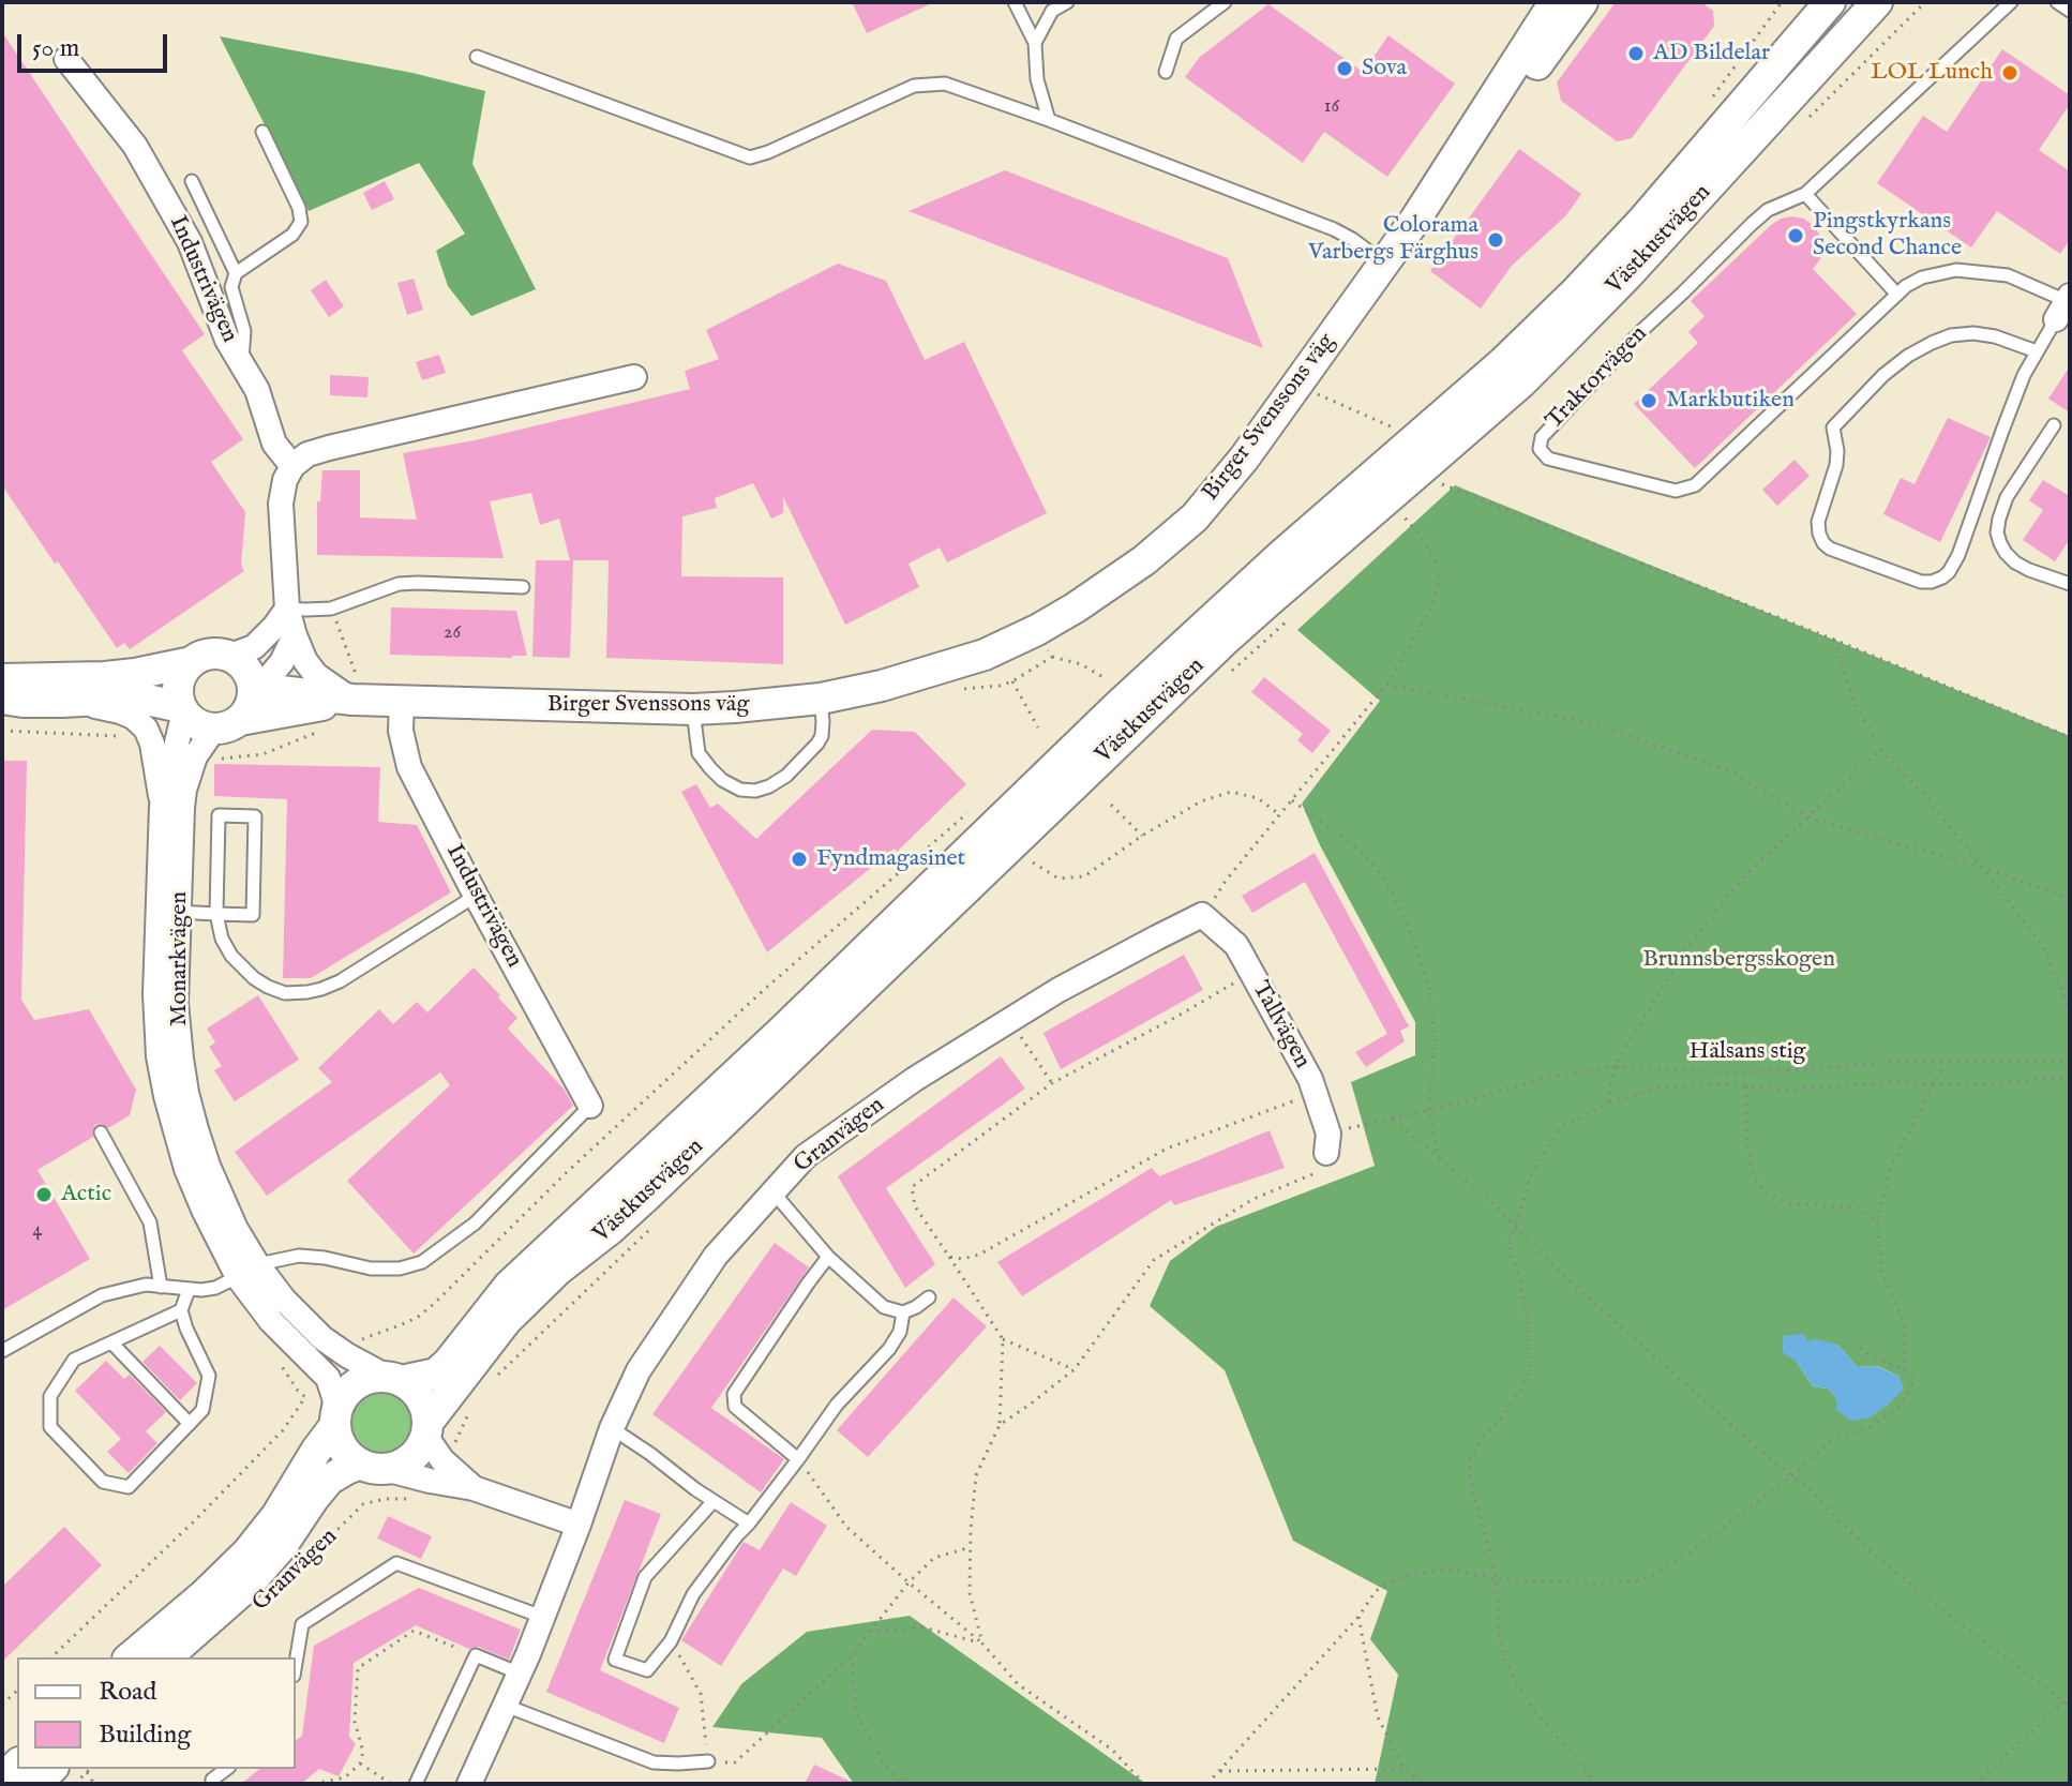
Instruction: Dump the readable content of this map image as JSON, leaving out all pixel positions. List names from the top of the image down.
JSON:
{
  "streets": {
    "street": [
      "Västkustvägen",
      "Industrivägen",
      "Birger Svenssons väg",
      "Monarkvägen",
      "Tallvägen",
      "Granvägen"
    ],
    "lane": ["Traktorvägen"],
    "path": ["Hälsans stig"]
  },
  "crossings": [
    ["Västkustvägen", "Monarkvägen"],
    ["Industrivägen", "Birger Svenssons väg"],
    ["Birger Svenssons väg", "Monarkvägen"],
    ["Tallvägen", "Hälsans stig"],
    ["Tallvägen", "Granvägen"]
  ],
  "parks": ["Brunnsbergsskogen"],
  "places": [
    "AD Bildelar",
    "Sova",
    "LOL Lunch",
    "Pingstkyrkans Second Chance",
    "Colorama Varbergs Färghus",
    "Markbutiken",
    "Fyndmagasinet",
    "Actic"
  ],
  "house_numbers": ["16", "26", "4"],
  "legend": ["Road", "Building"],
  "scale_bar": "50 m"
}
